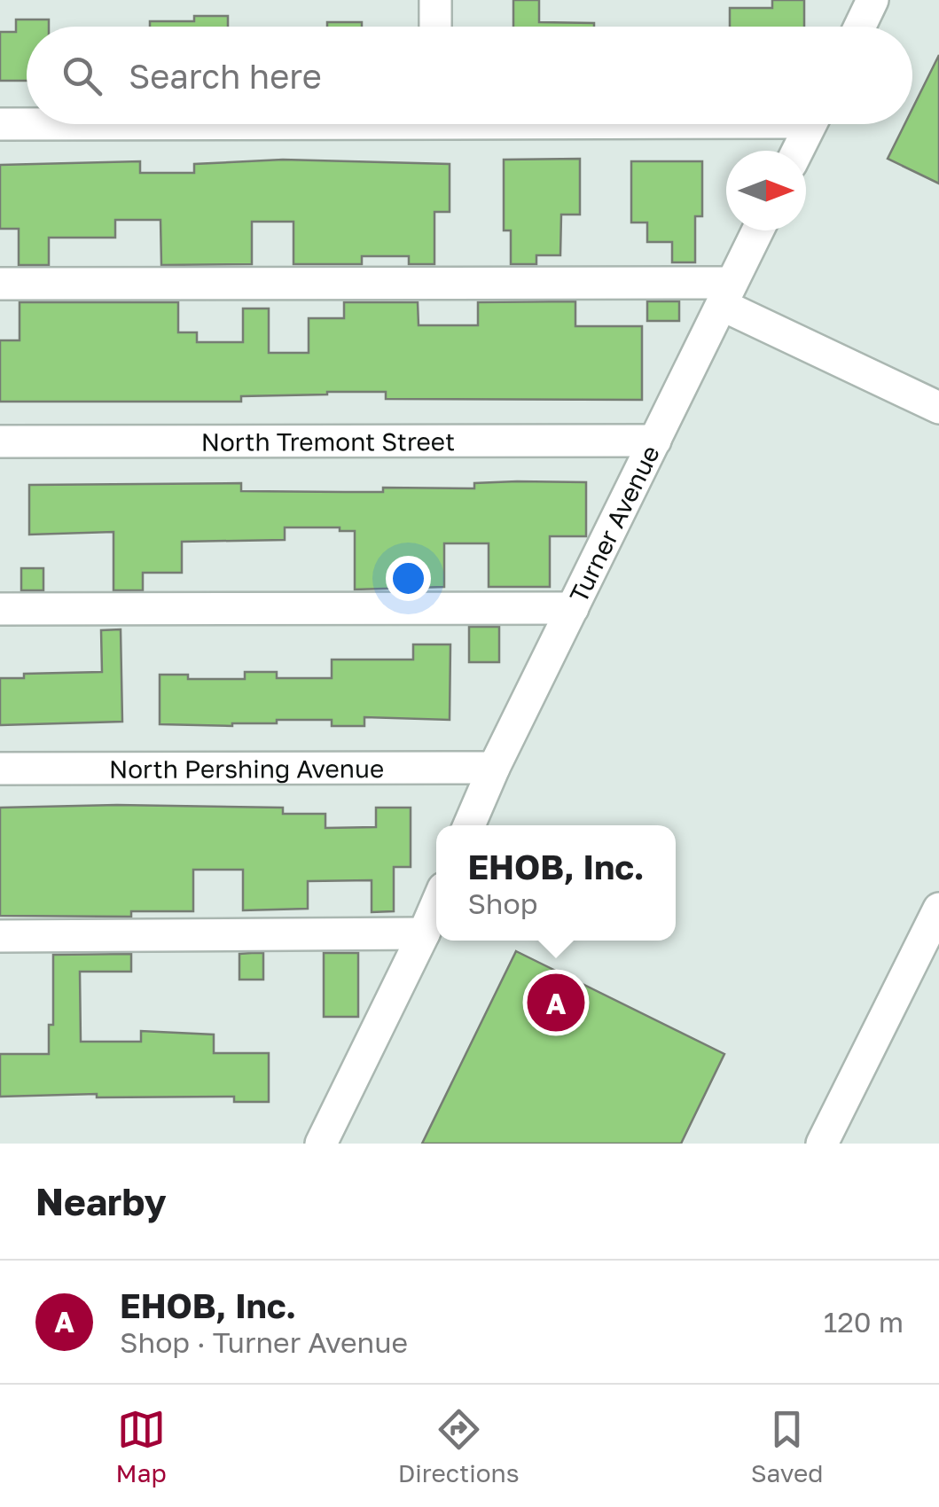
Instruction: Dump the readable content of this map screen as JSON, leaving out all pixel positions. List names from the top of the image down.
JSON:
{
  "streets": {
    "street": ["North Tremont Street", "Turner Avenue", "North Pershing Avenue"]
  },
  "crossings": [
    ["North Tremont Street", "Turner Avenue"],
    ["Turner Avenue", "North Pershing Avenue"]
  ],
  "north": "right",
  "page": {
    "search": "Search here",
    "popup": ["EHOB, Inc.", "Shop"],
    "pins": "A",
    "heading": "Nearby",
    "list": [
      {
        "mark": "A",
        "name": "EHOB, Inc.",
        "note": "Shop · Turner Avenue",
        "value": "120 m"
      }
    ],
    "nav": ["Map", "Directions", "Saved"]
  }
}
